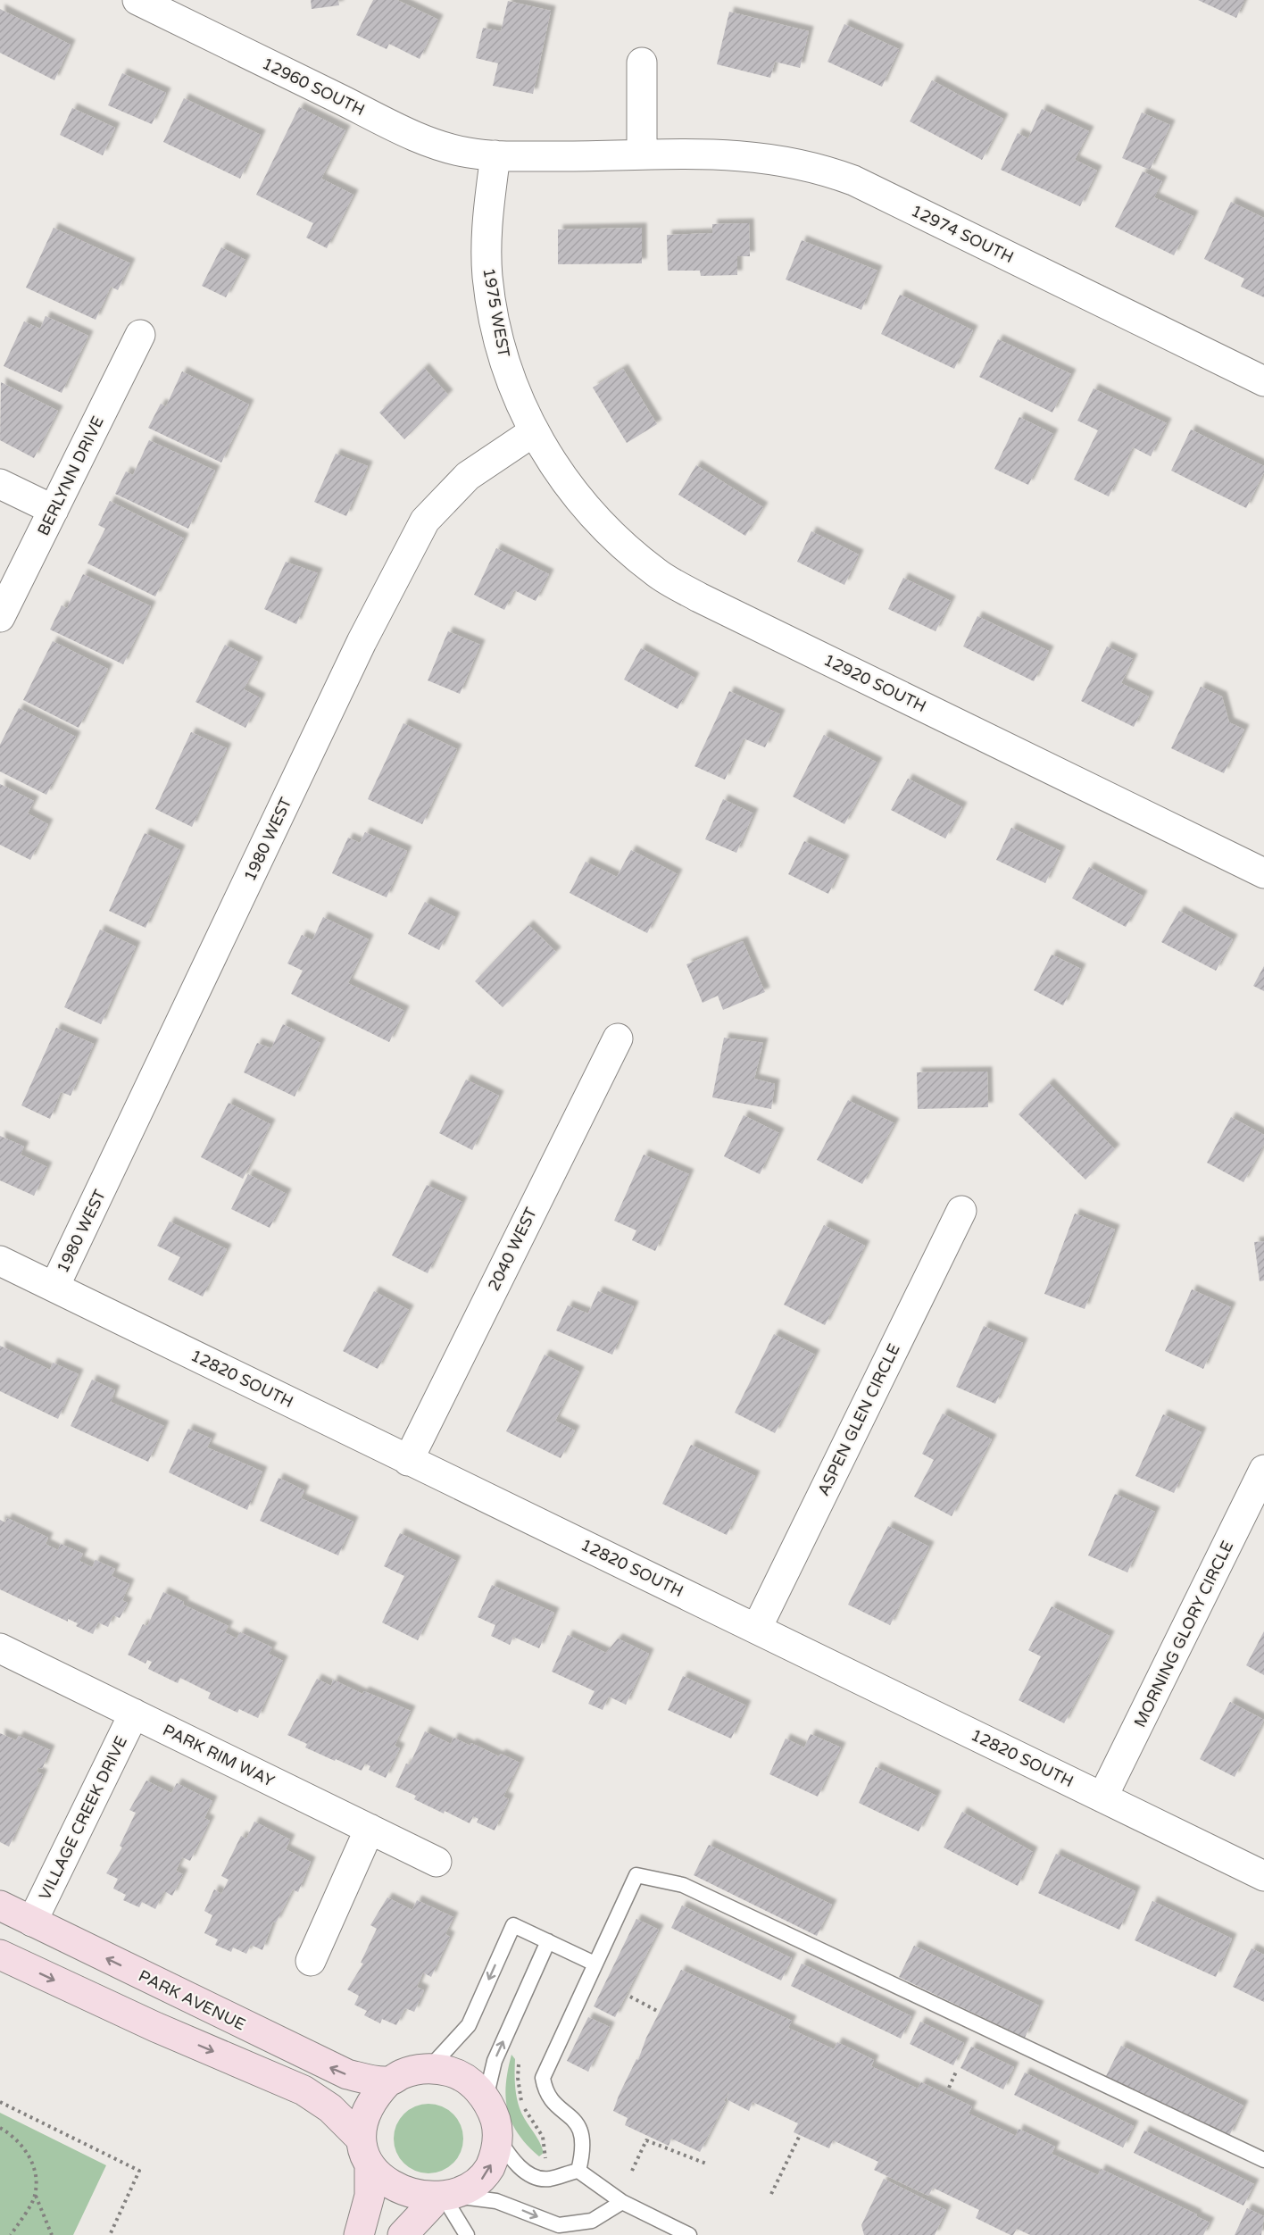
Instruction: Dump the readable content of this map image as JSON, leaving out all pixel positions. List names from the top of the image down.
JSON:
{
  "streets": {
    "street": [
      "12960 SOUTH",
      "12974 SOUTH",
      "1975 WEST",
      "BERLYNN DRIVE",
      "12920 SOUTH",
      "1980 WEST",
      "2040 WEST",
      "12820 SOUTH",
      "ASPEN GLEN CIRCLE",
      "MORNING GLORY CIRCLE",
      "PARK RIM WAY",
      "VILLAGE CREEK DRIVE",
      "PARK AVENUE"
    ]
  },
  "crossings": [
    ["12960 SOUTH", "12974 SOUTH"],
    ["12960 SOUTH", "1975 WEST"],
    ["12974 SOUTH", "1975 WEST"],
    ["1975 WEST", "12920 SOUTH"],
    ["1975 WEST", "1980 WEST"],
    ["12920 SOUTH", "1980 WEST"],
    ["1980 WEST", "12820 SOUTH"],
    ["2040 WEST", "12820 SOUTH"],
    ["12820 SOUTH", "ASPEN GLEN CIRCLE"],
    ["12820 SOUTH", "MORNING GLORY CIRCLE"],
    ["PARK RIM WAY", "VILLAGE CREEK DRIVE"],
    ["VILLAGE CREEK DRIVE", "PARK AVENUE"]
  ]
}
